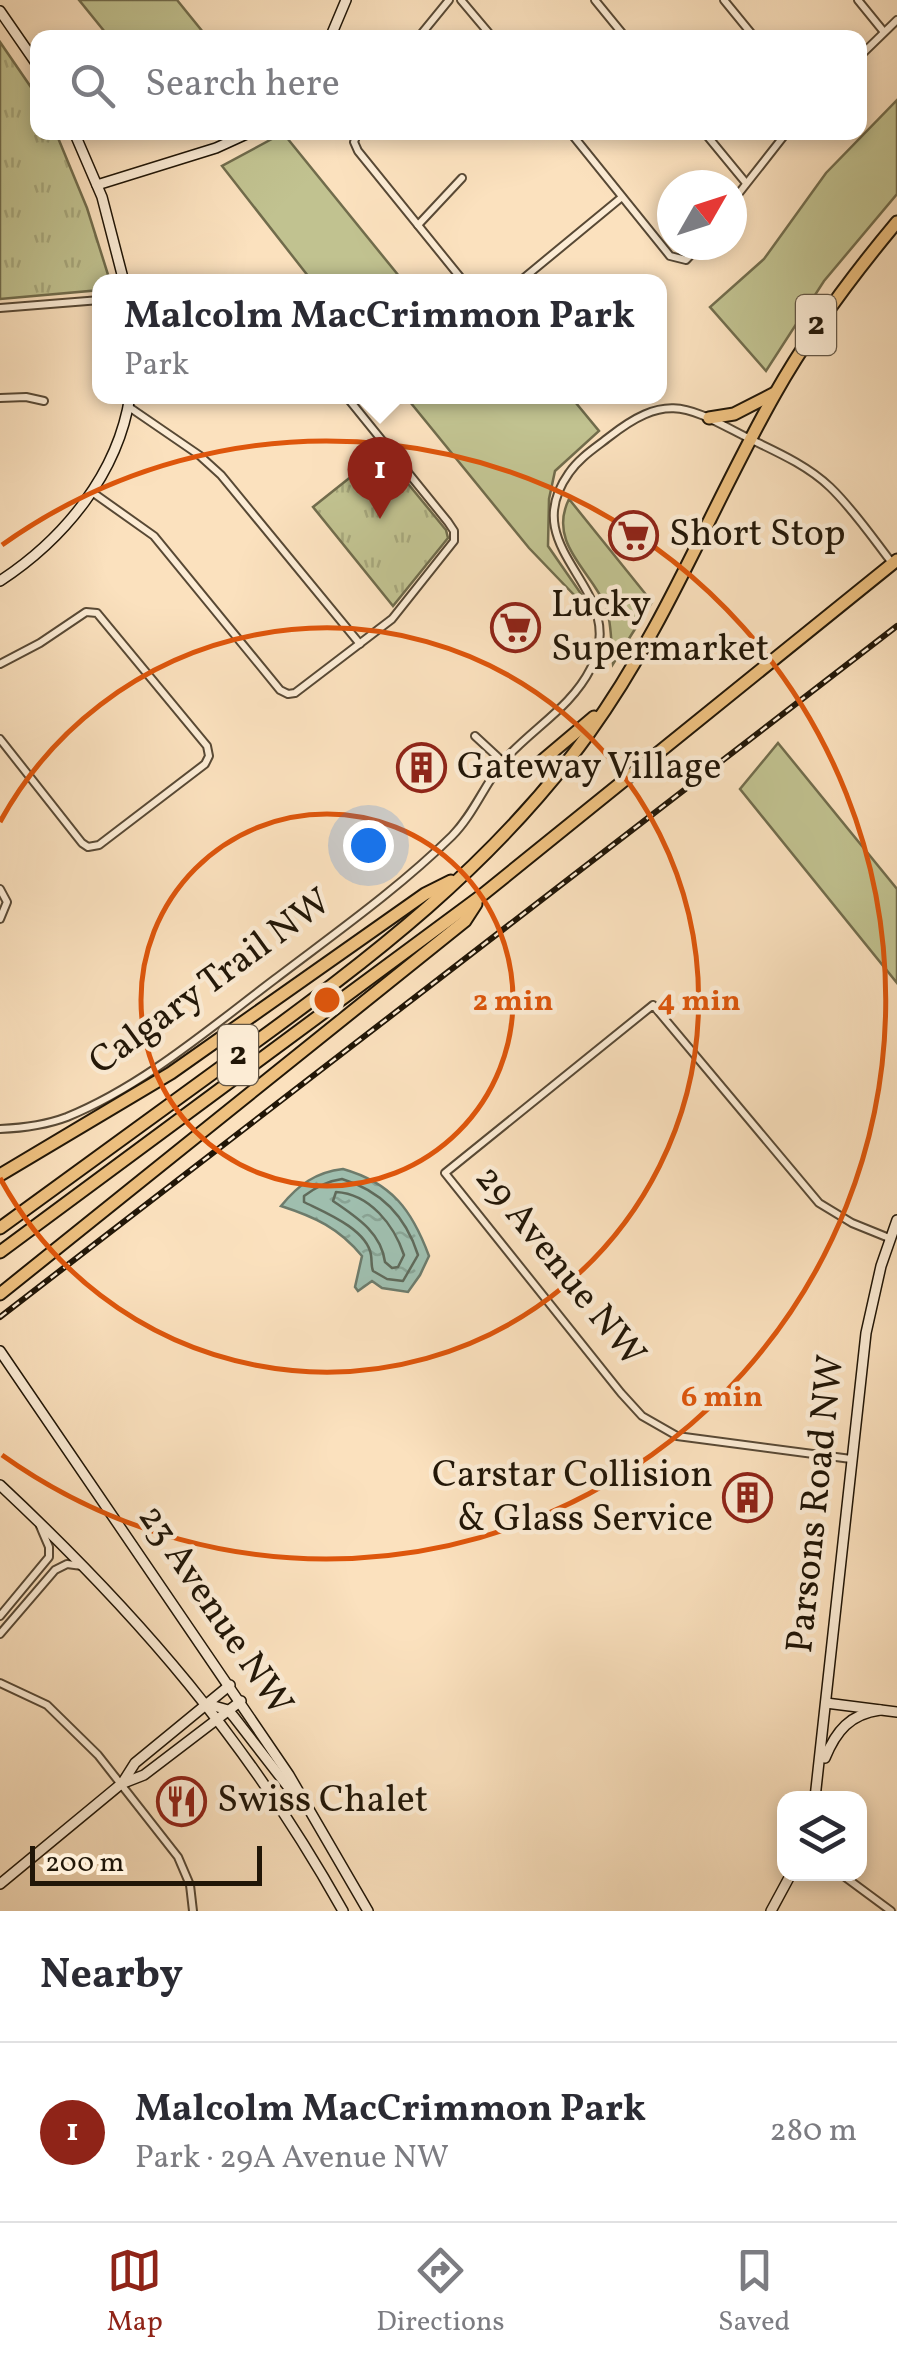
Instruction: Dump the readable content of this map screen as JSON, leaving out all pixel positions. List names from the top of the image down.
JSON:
{
  "streets": {
    "highway": ["2", "Calgary Trail NW"],
    "main road": ["Parsons Road NW", "23 Avenue NW"],
    "street": ["29 Avenue NW"]
  },
  "crossings": [
    ["29 Avenue NW", "Parsons Road NW"]
  ],
  "places": {
    "supermarket": ["Short Stop", "Lucky Supermarket"],
    "building": ["Gateway Village", "Carstar Collision & Glass Service"],
    "restaurant": ["Swiss Chalet"]
  },
  "scale_bar": "200 m",
  "north": "top right",
  "page": {
    "search": "Search here",
    "popup": ["Malcolm MacCrimmon Park", "Park"],
    "pins": "1",
    "scale": "200 m",
    "heading": "Nearby",
    "list": [
      {
        "mark": "1",
        "name": "Malcolm MacCrimmon Park",
        "note": "Park · 29A Avenue NW",
        "value": "280 m"
      }
    ],
    "nav": ["Map", "Directions", "Saved"]
  },
  "rings": ["2 min", "4 min", "6 min"]
}
